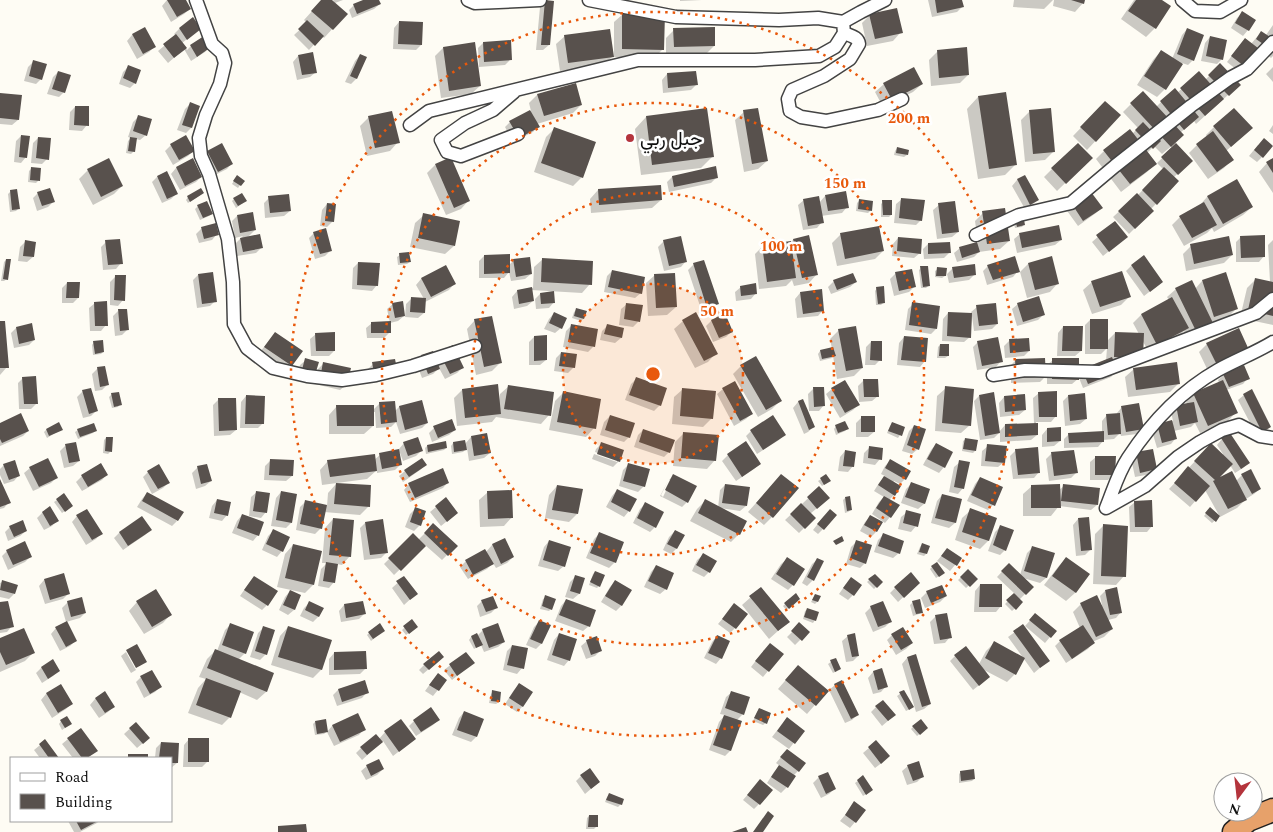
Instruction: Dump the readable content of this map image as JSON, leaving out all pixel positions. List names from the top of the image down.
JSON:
{
  "places": ["جبل ربي"],
  "legend": ["Road", "Building"],
  "north": "bottom",
  "rings": [
    "200 m",
    "150 m",
    "100 m",
    "50 m"
  ]
}
